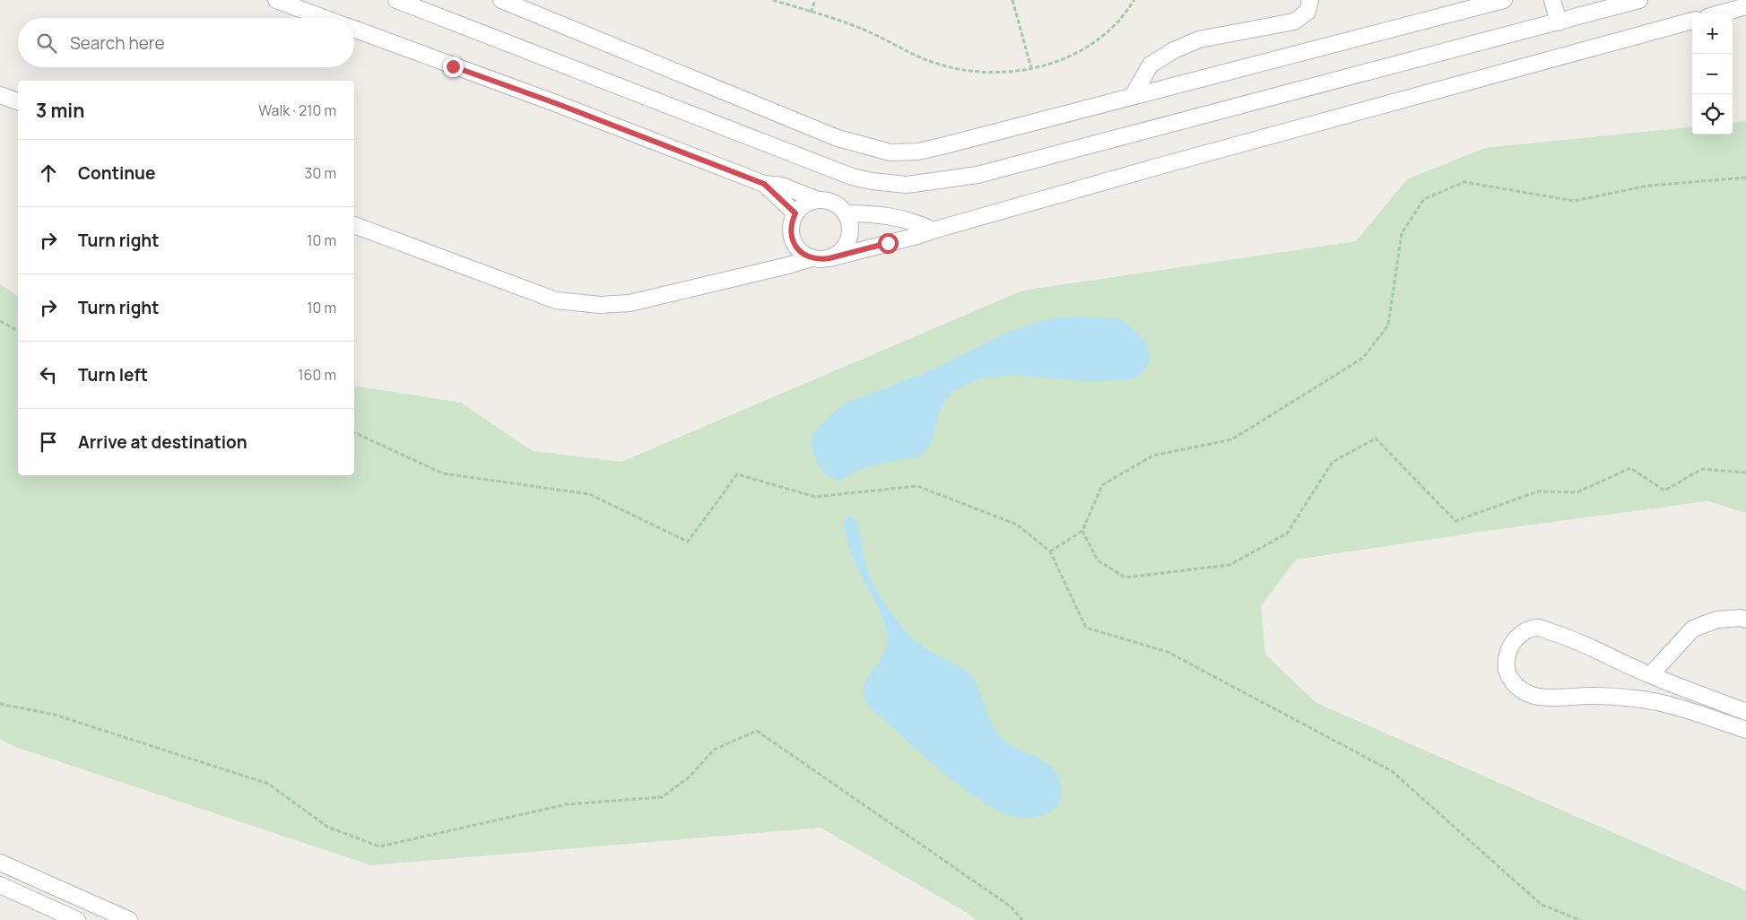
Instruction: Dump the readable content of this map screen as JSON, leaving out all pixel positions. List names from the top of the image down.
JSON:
{
  "page": {
    "map_buttons": ["+", "−"],
    "search": "Search here",
    "heading": ["3 min", "Walk · 210 m"],
    "list": [
      ["Continue", "30 m"],
      ["Turn right", "10 m"],
      ["Turn right", "10 m"],
      ["Turn left", "160 m"],
      "Arrive at destination"
    ]
  }
}
